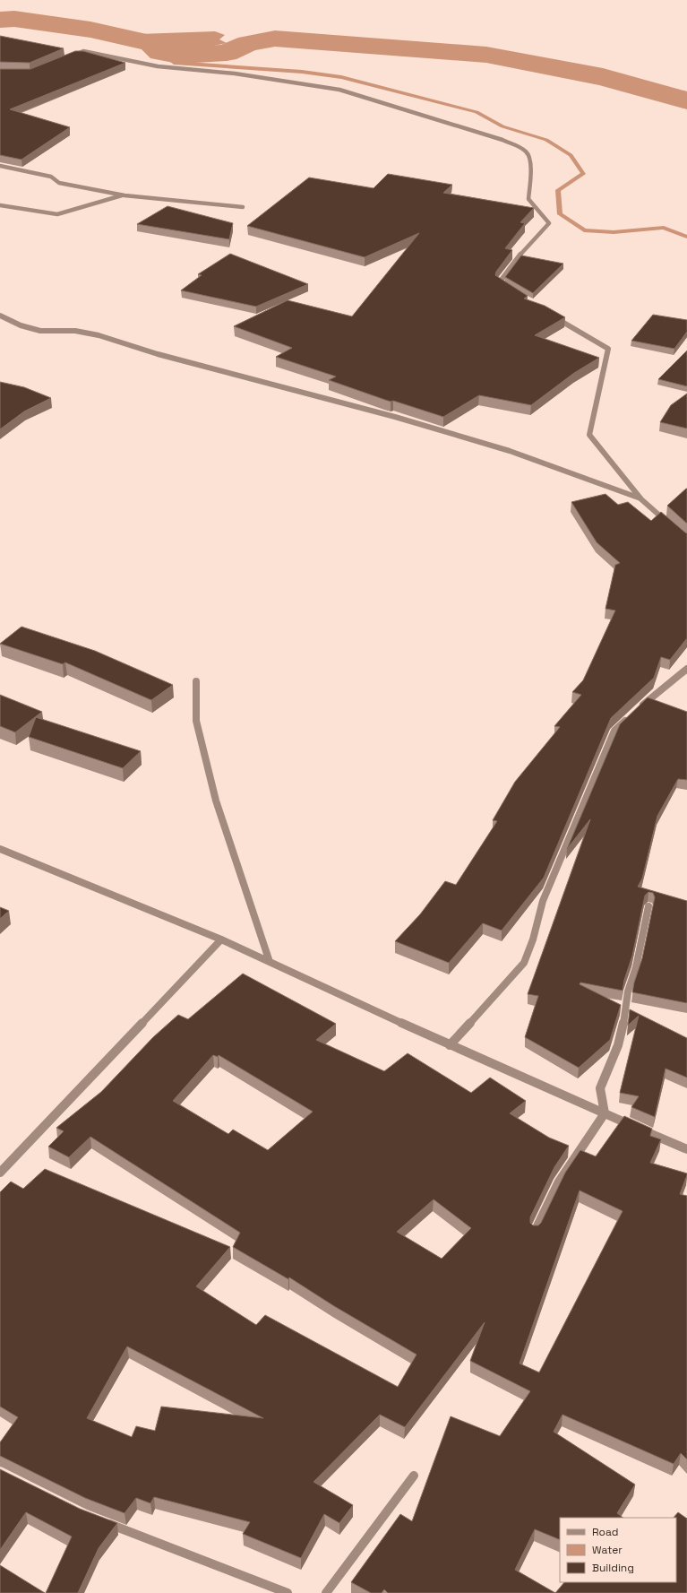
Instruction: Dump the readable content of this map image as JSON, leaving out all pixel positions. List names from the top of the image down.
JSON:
{
  "legend": ["Road", "Water", "Building"]
}
